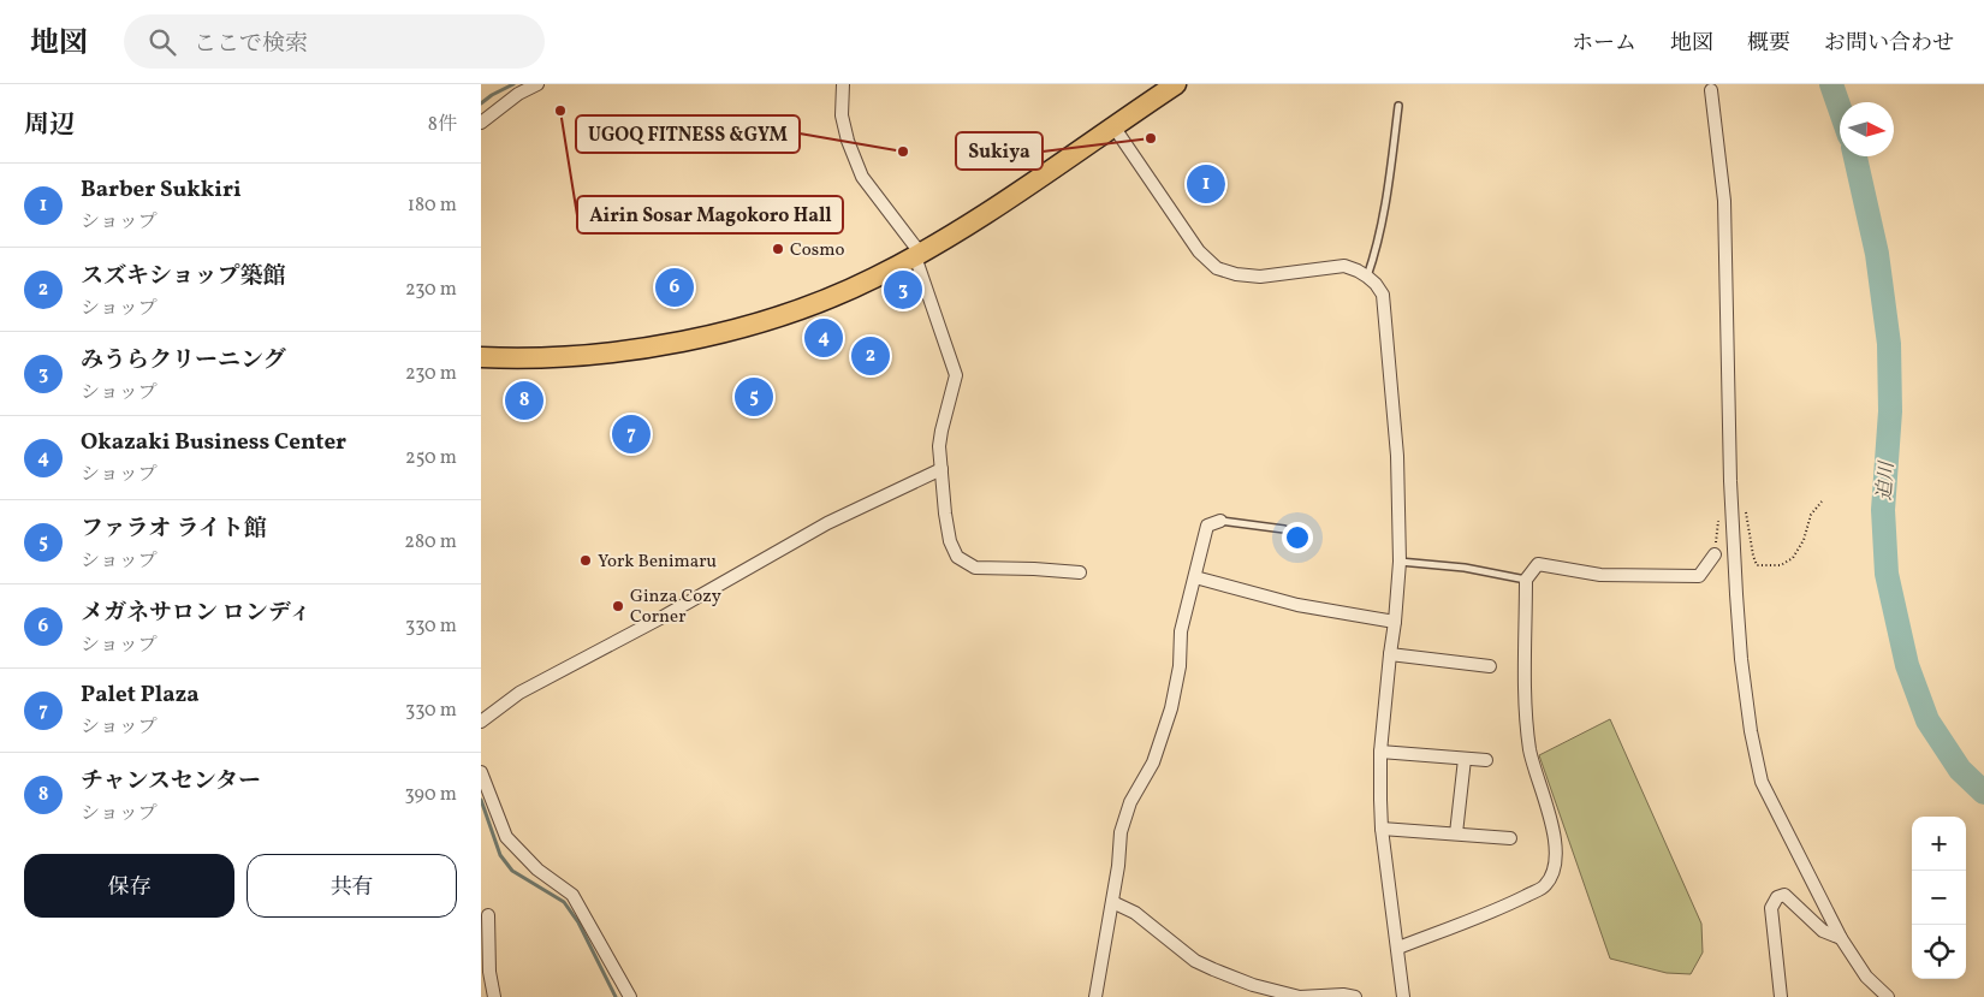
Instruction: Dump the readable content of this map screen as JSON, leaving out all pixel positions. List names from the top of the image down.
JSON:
{
  "water": ["迫川"],
  "places": [
    "Airin Sosar Magokoro Hall",
    "Sukiya",
    "UGOQ FITNESS &GYM",
    "Cosmo",
    "York Benimaru",
    "Ginza Cozy Corner"
  ],
  "north": "right",
  "page": {
    "header": "地図",
    "search": "ここで検索",
    "nav": [
      "ホーム",
      "地図",
      "概要",
      "お問い合わせ"
    ],
    "heading": ["周辺", "8件"],
    "list": [
      {
        "mark": "1",
        "name": "Barber Sukkiri",
        "note": "ショップ",
        "value": "180 m"
      },
      {
        "mark": "2",
        "name": "スズキショップ築館",
        "note": "ショップ",
        "value": "230 m"
      },
      {
        "mark": "3",
        "name": "みうらクリーニング",
        "note": "ショップ",
        "value": "230 m"
      },
      {
        "mark": "4",
        "name": "Okazaki Business Center",
        "note": "ショップ",
        "value": "250 m"
      },
      {
        "mark": "5",
        "name": "ファラオ ライト館",
        "note": "ショップ",
        "value": "280 m"
      },
      {
        "mark": "6",
        "name": "メガネサロン ロンディ",
        "note": "ショップ",
        "value": "330 m"
      },
      {
        "mark": "7",
        "name": "Palet Plaza",
        "note": "ショップ",
        "value": "330 m"
      },
      {
        "mark": "8",
        "name": "チャンスセンター",
        "note": "ショップ",
        "value": "390 m"
      }
    ],
    "pins": [
      "1",
      "6",
      "3",
      "4",
      "2",
      "5",
      "8",
      "7"
    ],
    "map_buttons": ["+", "−"],
    "buttons": ["保存", "共有"]
  }
}
